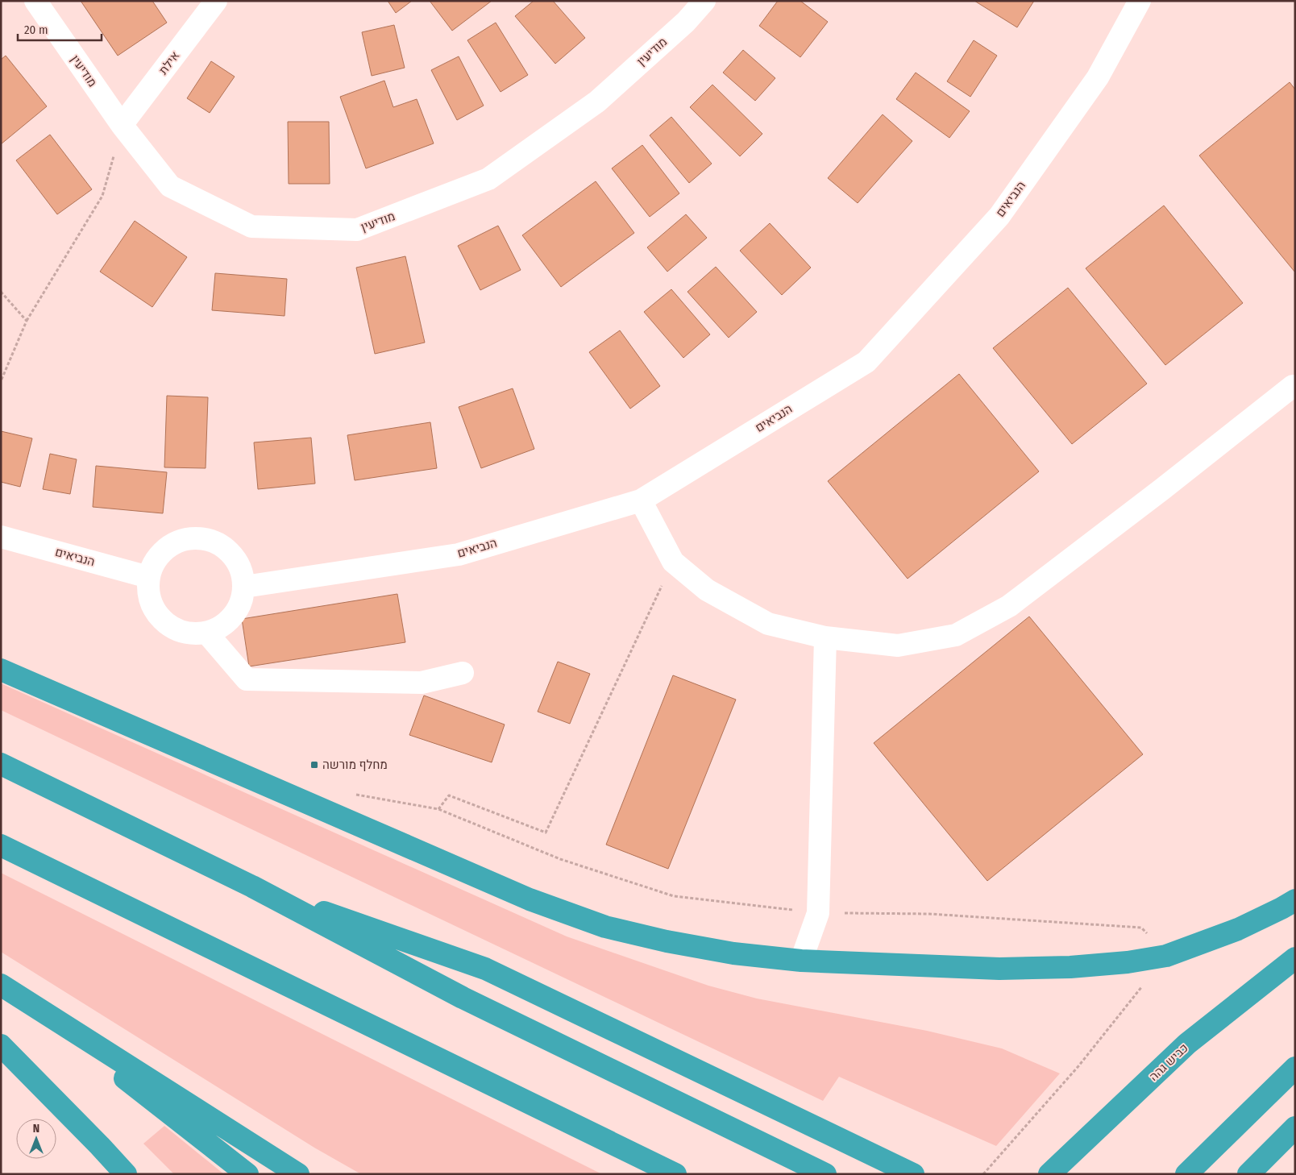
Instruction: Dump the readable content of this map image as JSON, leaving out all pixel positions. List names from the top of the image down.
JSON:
{
  "streets": {
    "highway": ["כביש גהה"],
    "street": ["מודיעין", "אילת", "הנביאים"]
  },
  "crossings": [
    ["מודיעין", "אילת"]
  ],
  "places": {
    "transit": ["מחלף מורשה"]
  },
  "scale_bar": "20 m",
  "north": "top"
}
